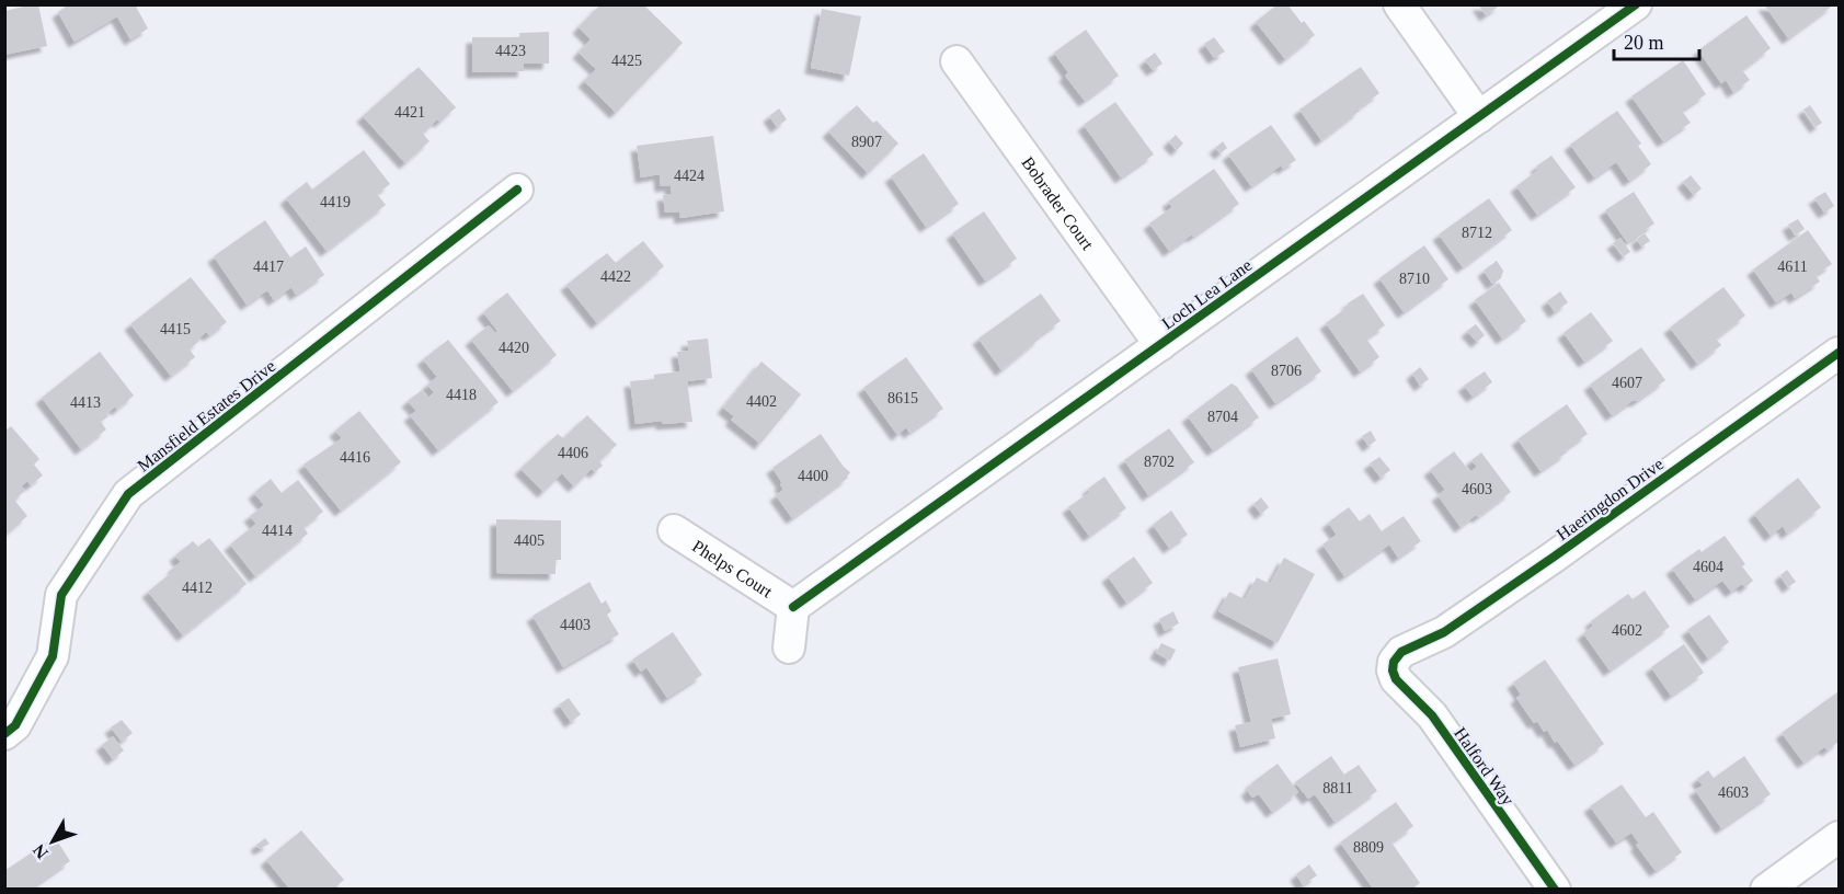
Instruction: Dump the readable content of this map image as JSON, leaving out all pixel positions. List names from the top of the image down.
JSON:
{
  "streets": {
    "street": [
      "Bobrader Court",
      "Loch Lea Lane",
      "Mansfield Estates Drive",
      "Haeringdon Drive",
      "Phelps Court",
      "Halford Way"
    ]
  },
  "crossings": [
    ["Bobrader Court", "Loch Lea Lane"],
    ["Loch Lea Lane", "Phelps Court"],
    ["Haeringdon Drive", "Halford Way"]
  ],
  "house_numbers": [
    "4423",
    "4425",
    "4421",
    "8907",
    "4424",
    "4419",
    "8712",
    "4417",
    "4611",
    "4422",
    "8710",
    "4415",
    "4420",
    "8706",
    "4607",
    "4418",
    "8615",
    "4402",
    "4413",
    "8704",
    "4406",
    "4416",
    "8702",
    "4400",
    "4603",
    "4414",
    "4405",
    "4604",
    "4412",
    "4403",
    "4602",
    "8811",
    "4603",
    "8809"
  ],
  "scale_bar": "20 m",
  "north": "bottom left"
}
